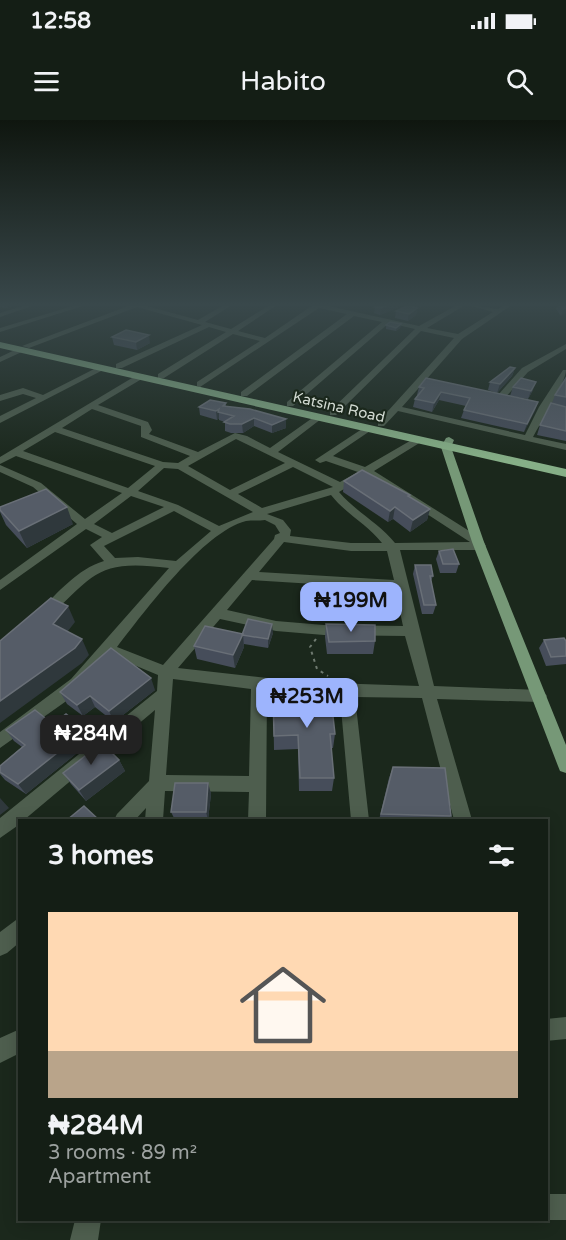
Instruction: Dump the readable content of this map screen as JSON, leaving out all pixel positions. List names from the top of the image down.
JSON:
{
  "streets": {
    "highway": ["Katsina Road"]
  },
  "page": {
    "status": "12:58",
    "header": "Habito",
    "price": ["₦199M", "₦253M", "₦284M"],
    "heading": "3 homes",
    "list": [
      {
        "name": "₦284M",
        "note": "3 rooms · 89 m² · Apartment"
      }
    ]
  }
}
